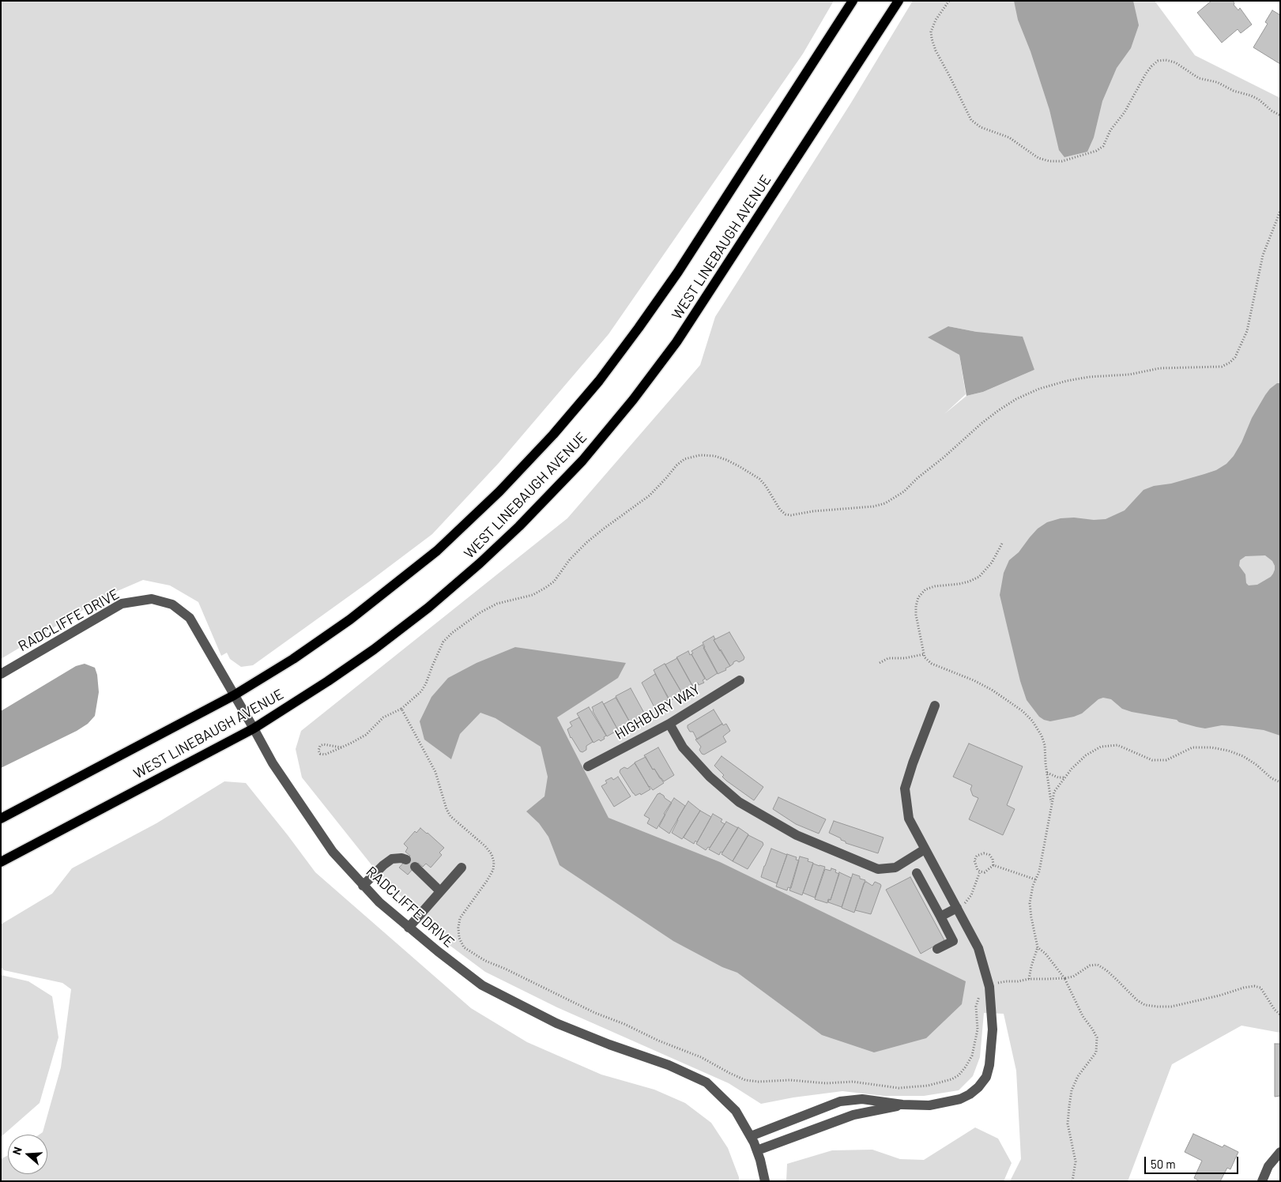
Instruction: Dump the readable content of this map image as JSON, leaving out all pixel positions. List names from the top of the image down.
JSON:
{
  "streets": {
    "main road": ["WEST LINEBAUGH AVENUE"],
    "street": ["RADCLIFFE DRIVE", "HIGHBURY WAY"]
  },
  "crossings": [
    ["WEST LINEBAUGH AVENUE", "RADCLIFFE DRIVE"]
  ],
  "scale_bar": "50 m",
  "north": "left"
}
